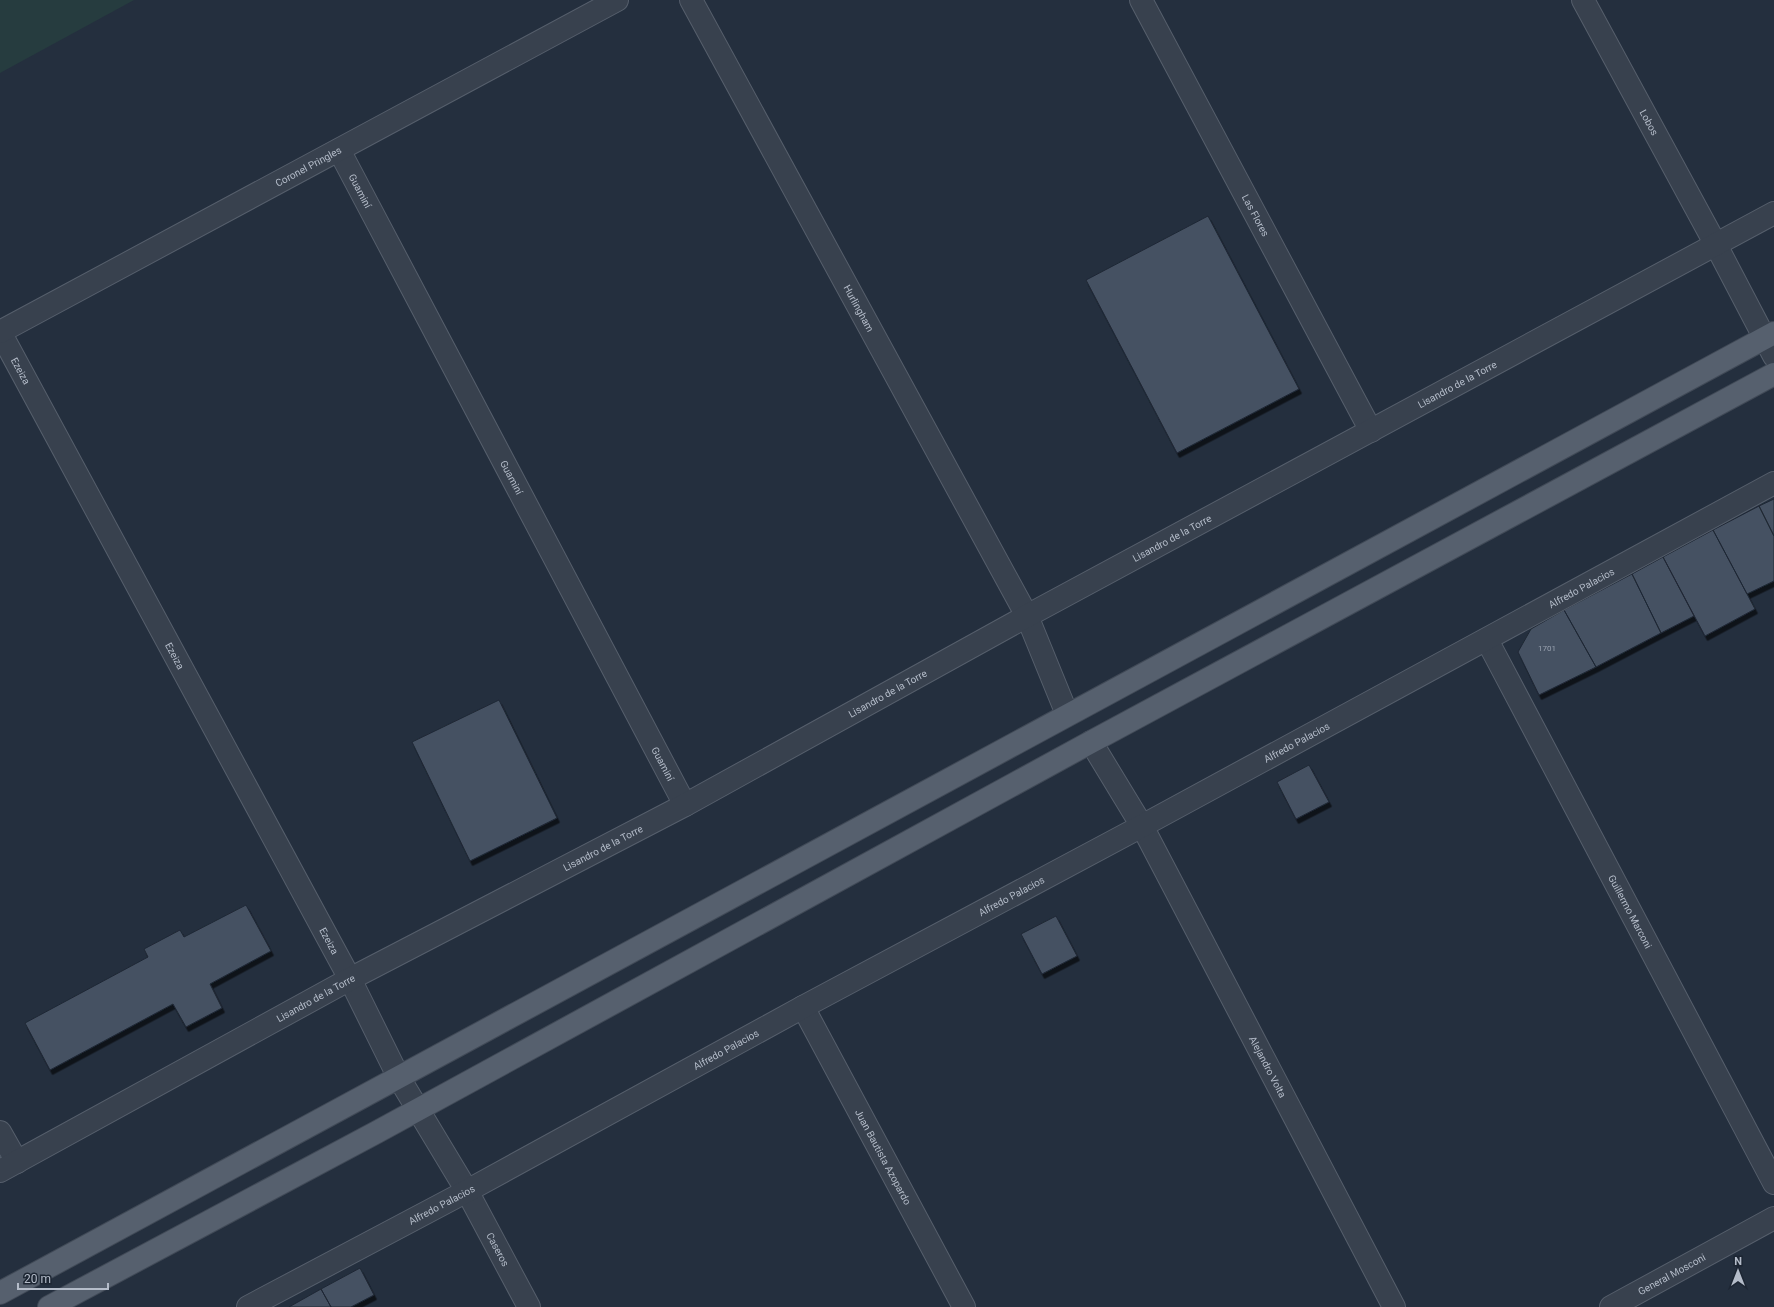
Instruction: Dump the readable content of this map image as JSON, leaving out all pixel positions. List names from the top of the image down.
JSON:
{
  "streets": {
    "street": [
      "Lobos",
      "Coronel Pringles",
      "Guaminí",
      "Las Flores",
      "Hurlingham",
      "Ezeiza",
      "Lisandro de la Torre",
      "Alfredo Palacios",
      "Guillermo Marconi",
      "Alejandro Volta",
      "Juan Bautista Azopardo",
      "Caseros",
      "General Mosconi"
    ]
  },
  "crossings": [
    ["Lobos", "Lisandro de la Torre"],
    ["Coronel Pringles", "Guaminí"],
    ["Coronel Pringles", "Ezeiza"],
    ["Guaminí", "Lisandro de la Torre"],
    ["Las Flores", "Lisandro de la Torre"],
    ["Hurlingham", "Lisandro de la Torre"],
    ["Ezeiza", "Lisandro de la Torre"],
    ["Ezeiza", "Caseros"],
    ["Alfredo Palacios", "Guillermo Marconi"],
    ["Alfredo Palacios", "Alejandro Volta"],
    ["Alfredo Palacios", "Juan Bautista Azopardo"],
    ["Alfredo Palacios", "Caseros"]
  ],
  "house_numbers": ["1701"],
  "scale_bar": "20 m",
  "north": "top"
}
